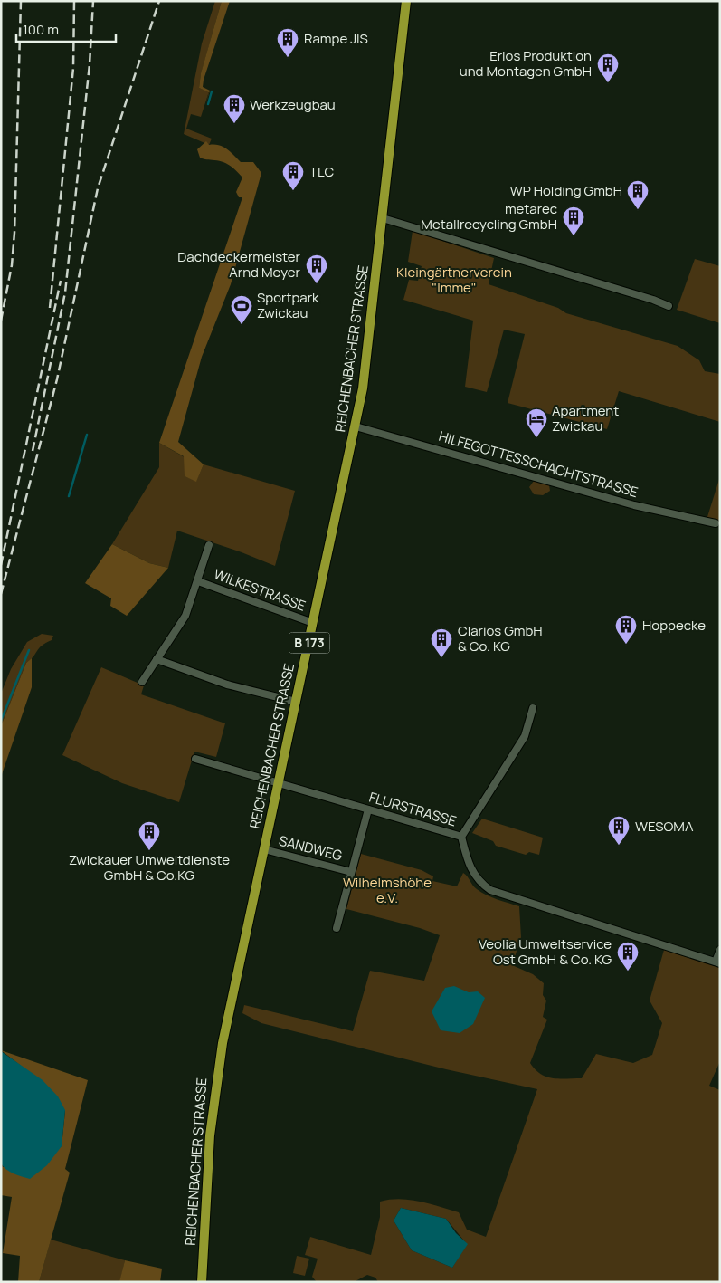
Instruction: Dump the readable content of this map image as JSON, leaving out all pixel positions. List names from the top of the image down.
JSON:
{
  "streets": {
    "main road": ["REICHENBACHER STRASSE", "B 173"],
    "street": [
      "HILFEGOTTESSCHACHTSTRASSE",
      "WILKESTRASSE",
      "FLURSTRASSE",
      "SANDWEG"
    ]
  },
  "crossings": [
    ["REICHENBACHER STRASSE", "HILFEGOTTESSCHACHTSTRASSE"],
    ["REICHENBACHER STRASSE", "WILKESTRASSE"],
    ["REICHENBACHER STRASSE", "FLURSTRASSE"],
    ["REICHENBACHER STRASSE", "SANDWEG"]
  ],
  "parks": ["Kleingärtnerverein \"Imme\"", "Wilhelmshöhe e.V."],
  "places": {
    "building": [
      "Rampe JIS",
      "Erlos Produktion und Montagen GmbH",
      "Werkzeugbau",
      "TLC",
      "WP Holding GmbH",
      "metarec Metallrecycling GmbH",
      "Dachdeckermeister Arnd Meyer",
      "Hoppecke",
      "Clarios GmbH & Co. KG",
      "WESOMA",
      "Zwickauer Umweltdienste GmbH & Co.KG",
      "Veolia Umweltservice Ost GmbH & Co. KG"
    ],
    "sports": ["Sportpark Zwickau"],
    "hotel": ["Apartment Zwickau"]
  },
  "scale_bar": "100 m"
}
